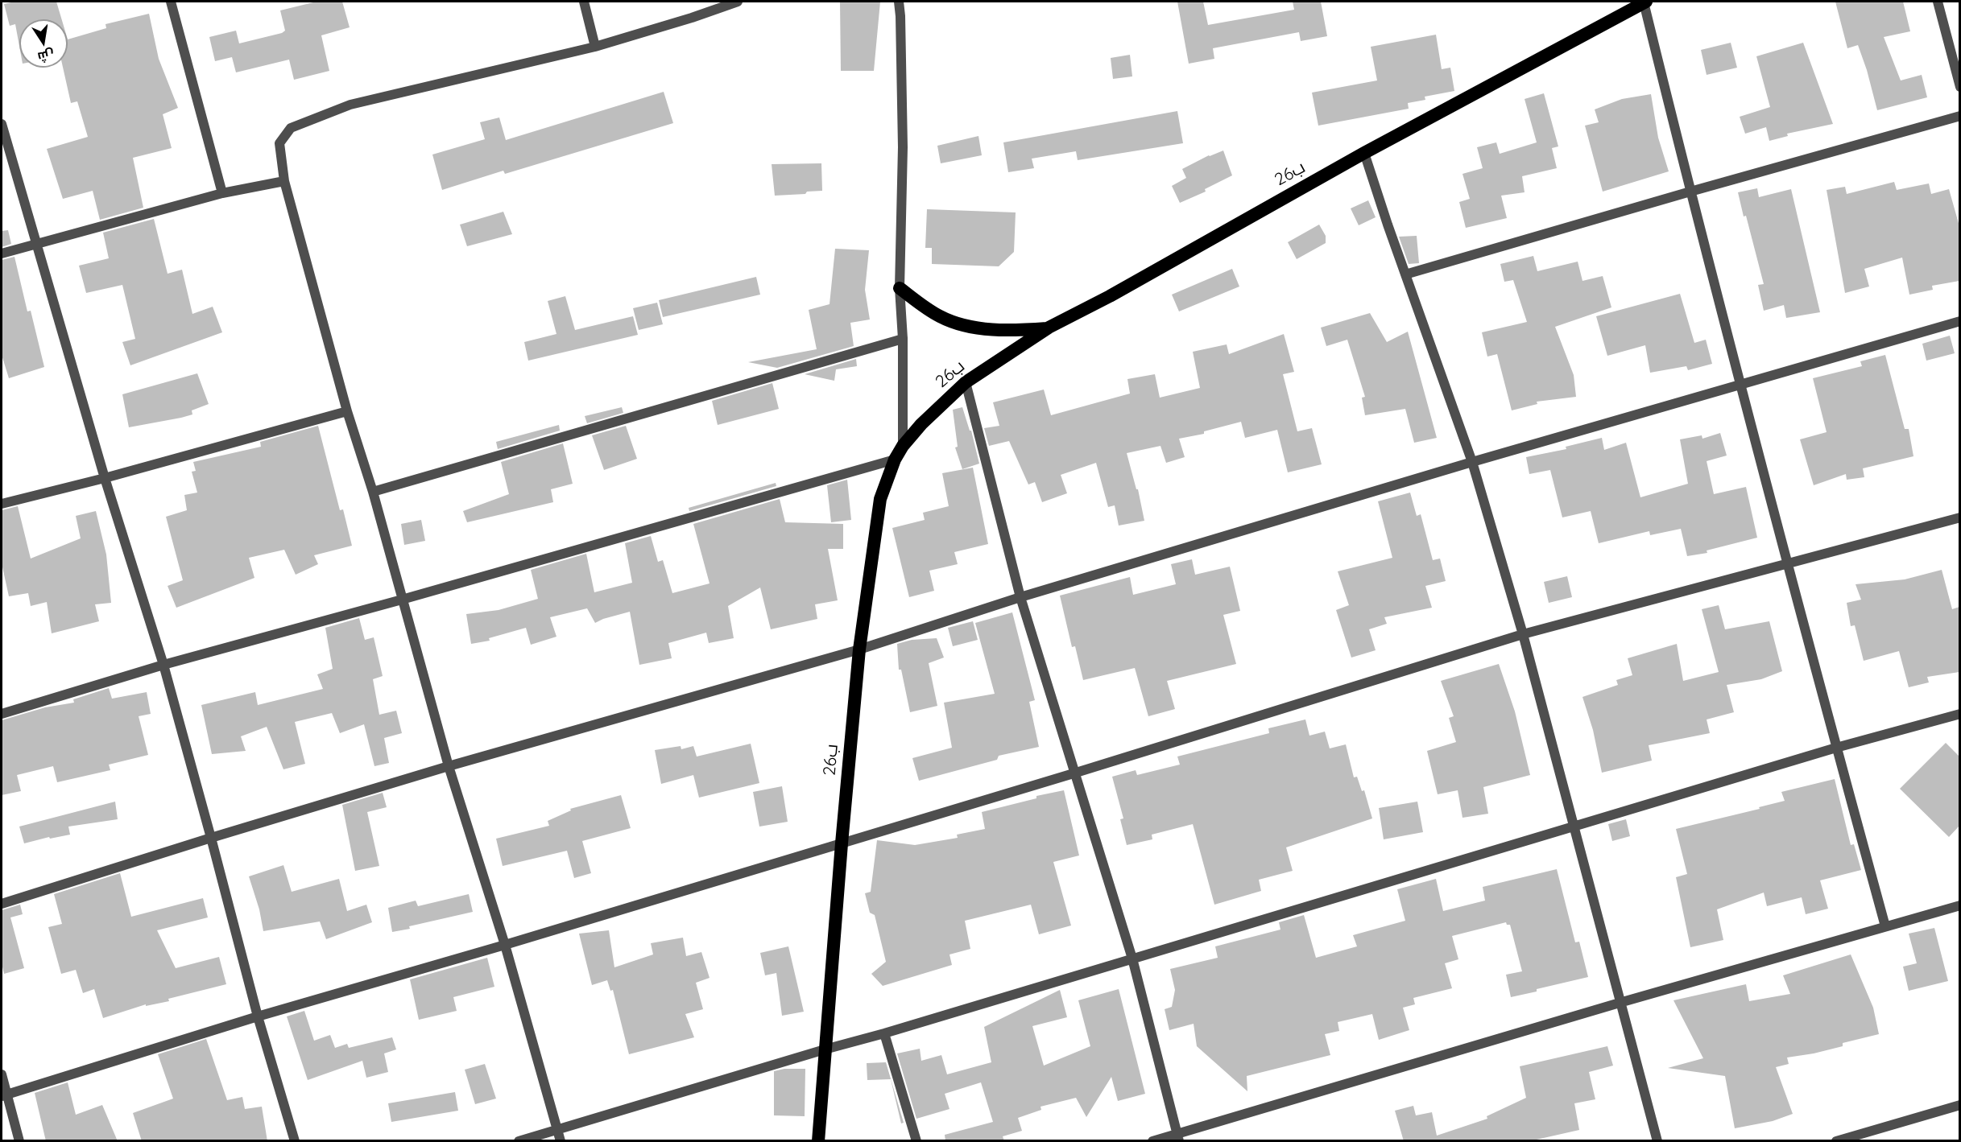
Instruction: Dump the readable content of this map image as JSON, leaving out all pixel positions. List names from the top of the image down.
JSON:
{
  "streets": {
    "highway": ["26ب"]
  },
  "north": "bottom"
}
